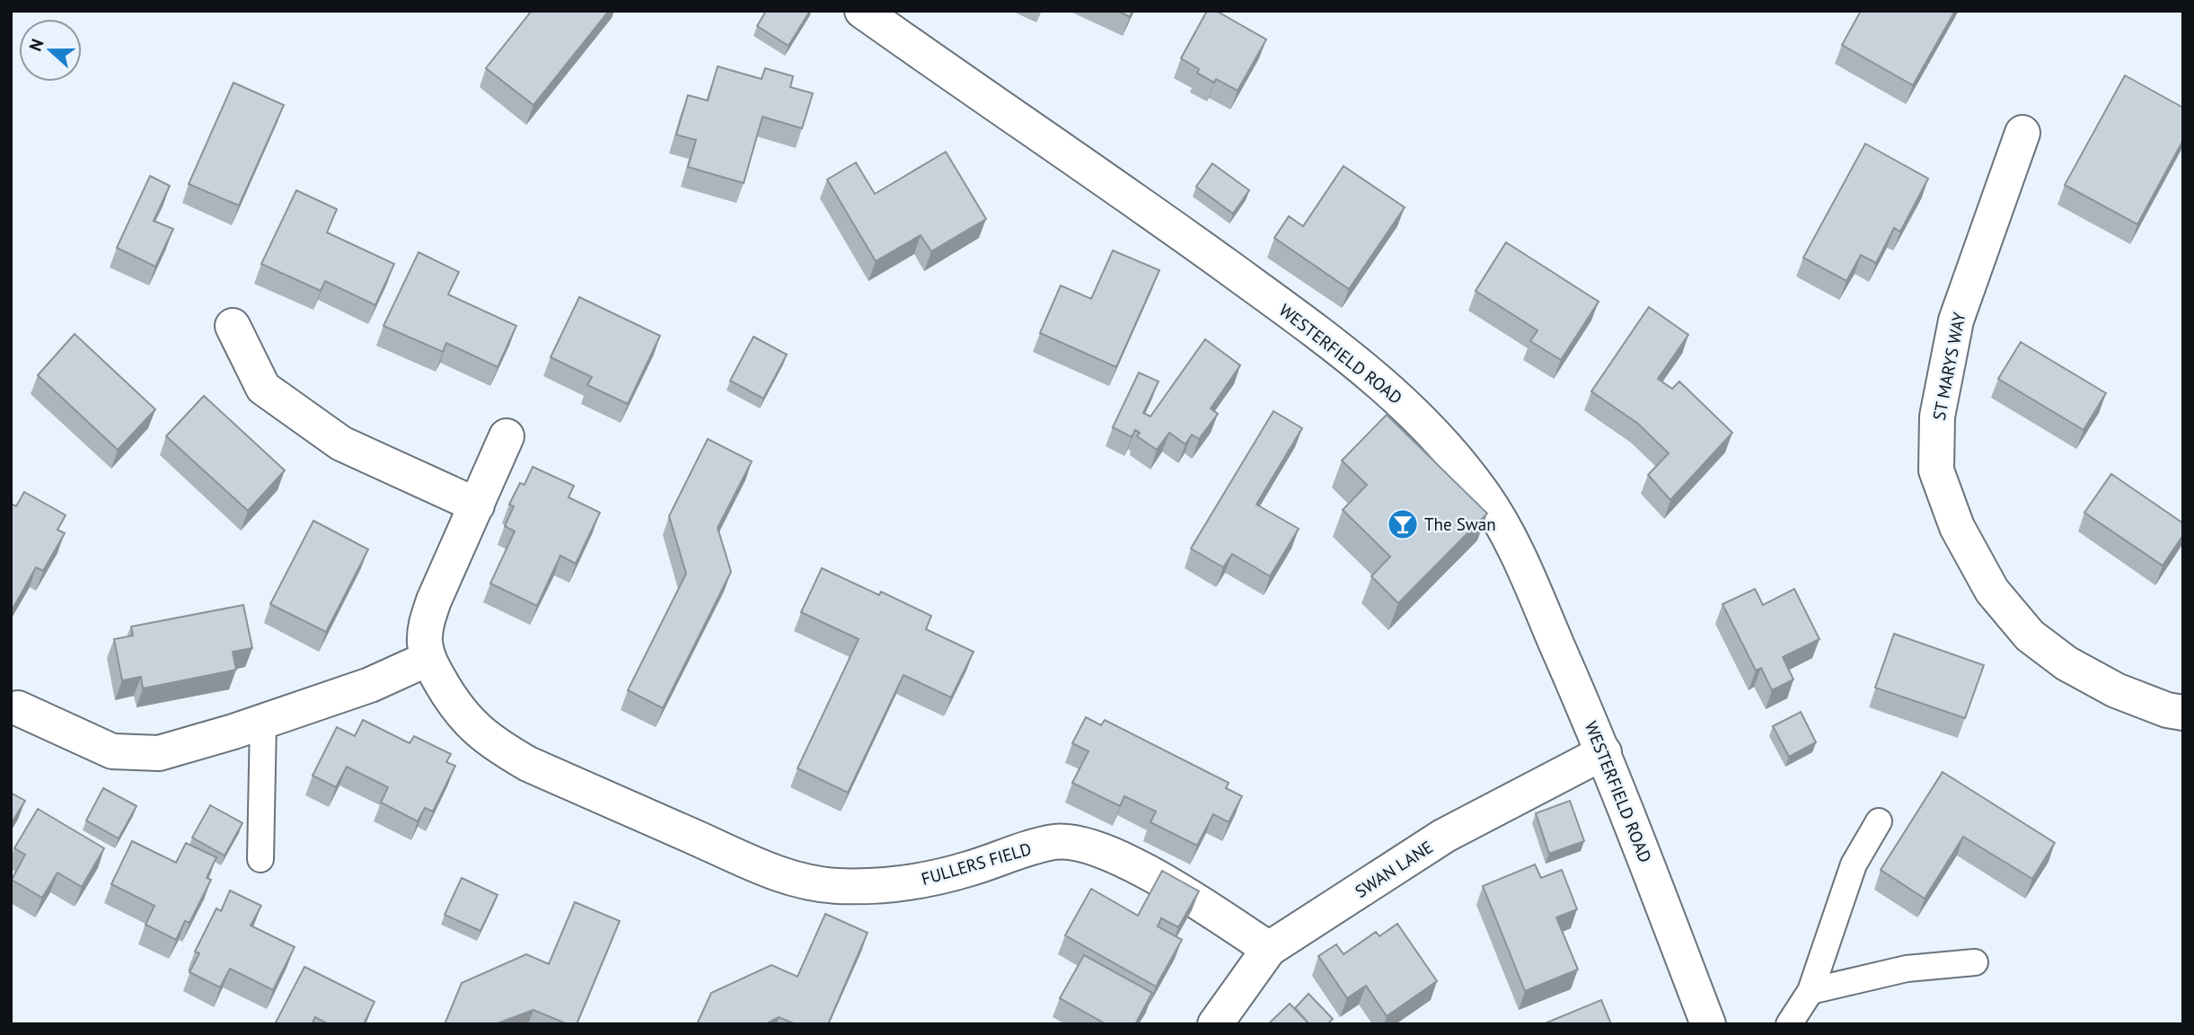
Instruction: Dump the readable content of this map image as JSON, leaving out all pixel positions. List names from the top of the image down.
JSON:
{
  "streets": {
    "street": [
      "WESTERFIELD ROAD",
      "ST MARYS WAY",
      "FULLERS FIELD",
      "SWAN LANE"
    ]
  },
  "crossings": [
    ["WESTERFIELD ROAD", "SWAN LANE"],
    ["FULLERS FIELD", "SWAN LANE"]
  ],
  "places": {
    "bar": ["The Swan"]
  },
  "north": "left"
}
